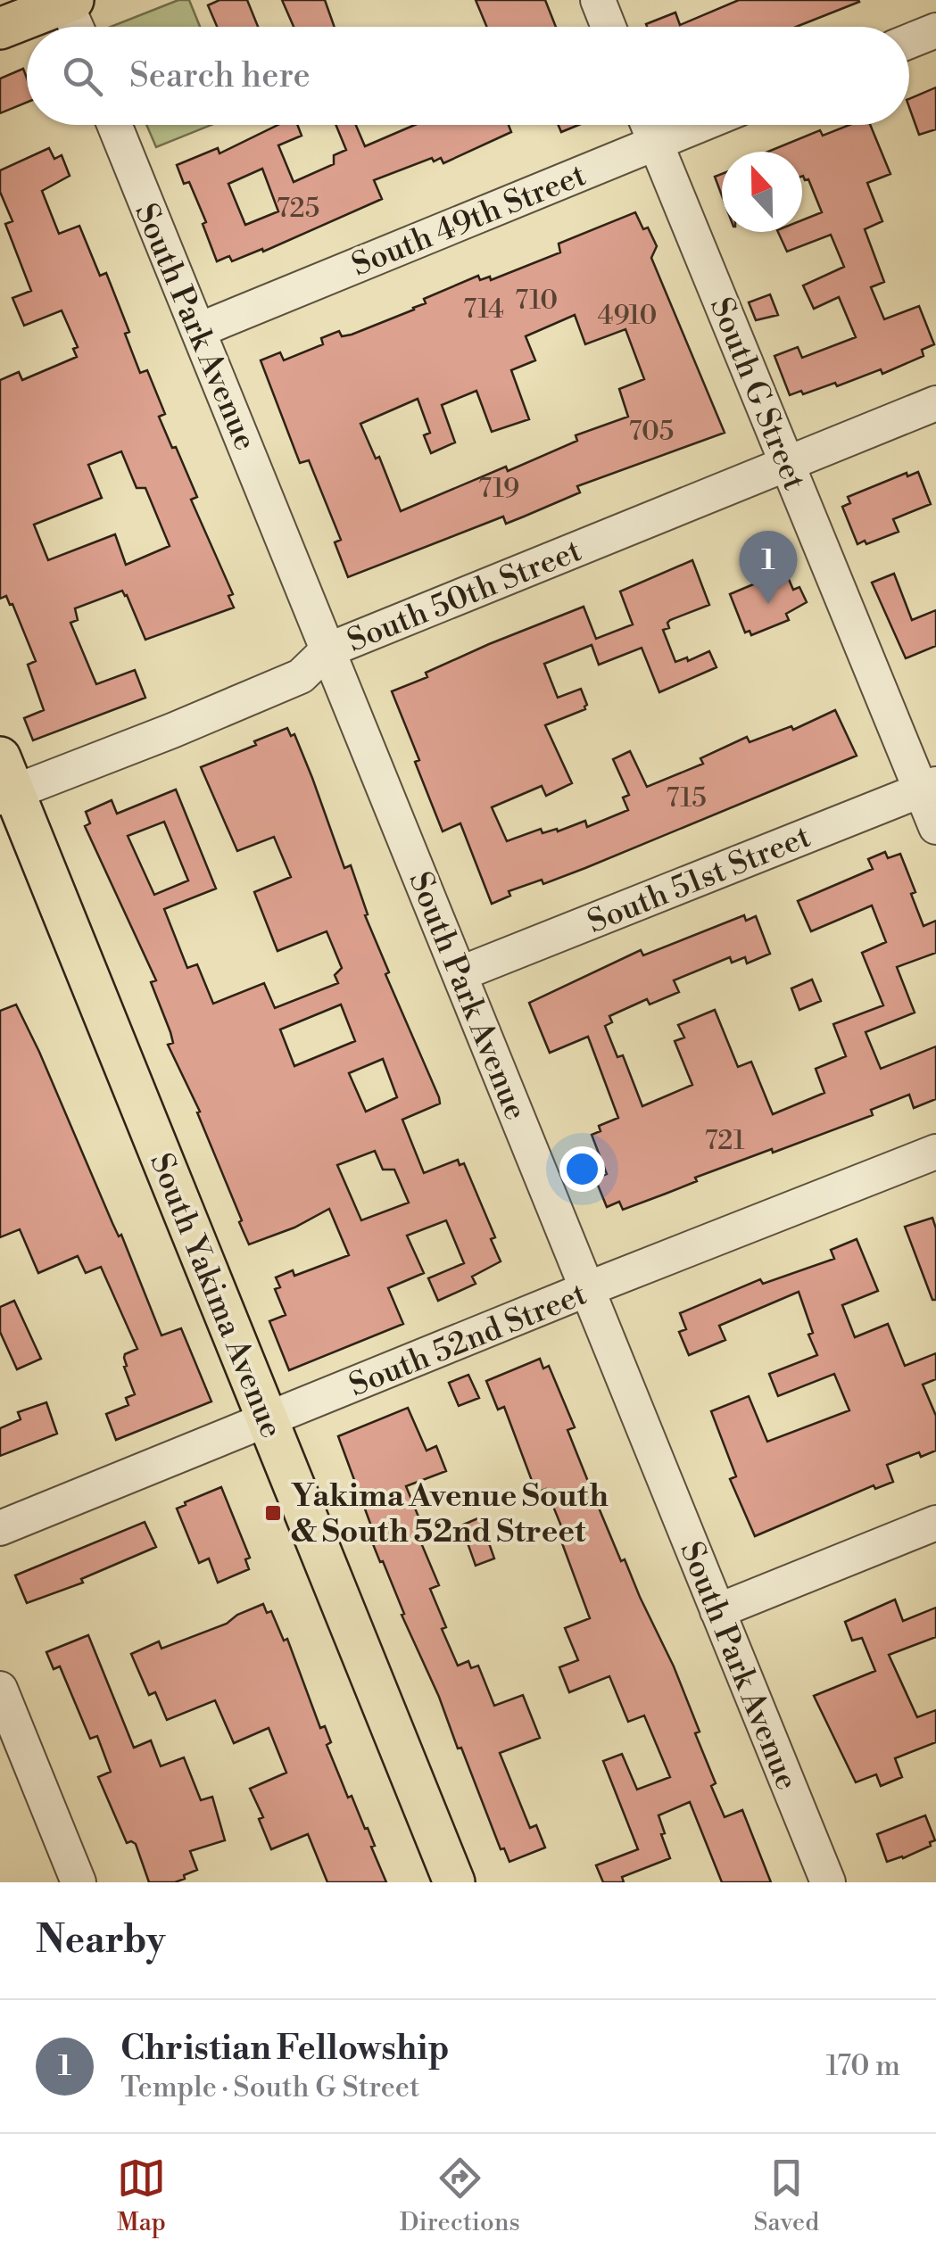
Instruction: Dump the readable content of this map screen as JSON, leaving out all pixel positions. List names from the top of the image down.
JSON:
{
  "streets": {
    "main road": ["South Yakima Avenue"],
    "street": [
      "South 49th Street",
      "South Park Avenue",
      "South G Street",
      "South 50th Street",
      "South 51st Street",
      "South 52nd Street"
    ]
  },
  "crossings": [
    ["South 49th Street", "South Park Avenue"],
    ["South 49th Street", "South G Street"],
    ["South Park Avenue", "South 50th Street"],
    ["South Park Avenue", "South 51st Street"],
    ["South Park Avenue", "South 52nd Street"],
    ["South G Street", "South 50th Street"],
    ["South G Street", "South 51st Street"],
    ["South 50th Street", "South Yakima Avenue"],
    ["South Yakima Avenue", "South 52nd Street"]
  ],
  "places": {
    "transit": ["Yakima Avenue South & South 52nd Street"]
  },
  "house_numbers": [
    "725",
    "710",
    "714",
    "4910",
    "705",
    "719",
    "715",
    "721"
  ],
  "north": "top",
  "page": {
    "search": "Search here",
    "pins": "1",
    "heading": "Nearby",
    "list": [
      {
        "mark": "1",
        "name": "Christian Fellowship",
        "note": "Temple · South G Street",
        "value": "170 m"
      }
    ],
    "nav": ["Map", "Directions", "Saved"]
  }
}
